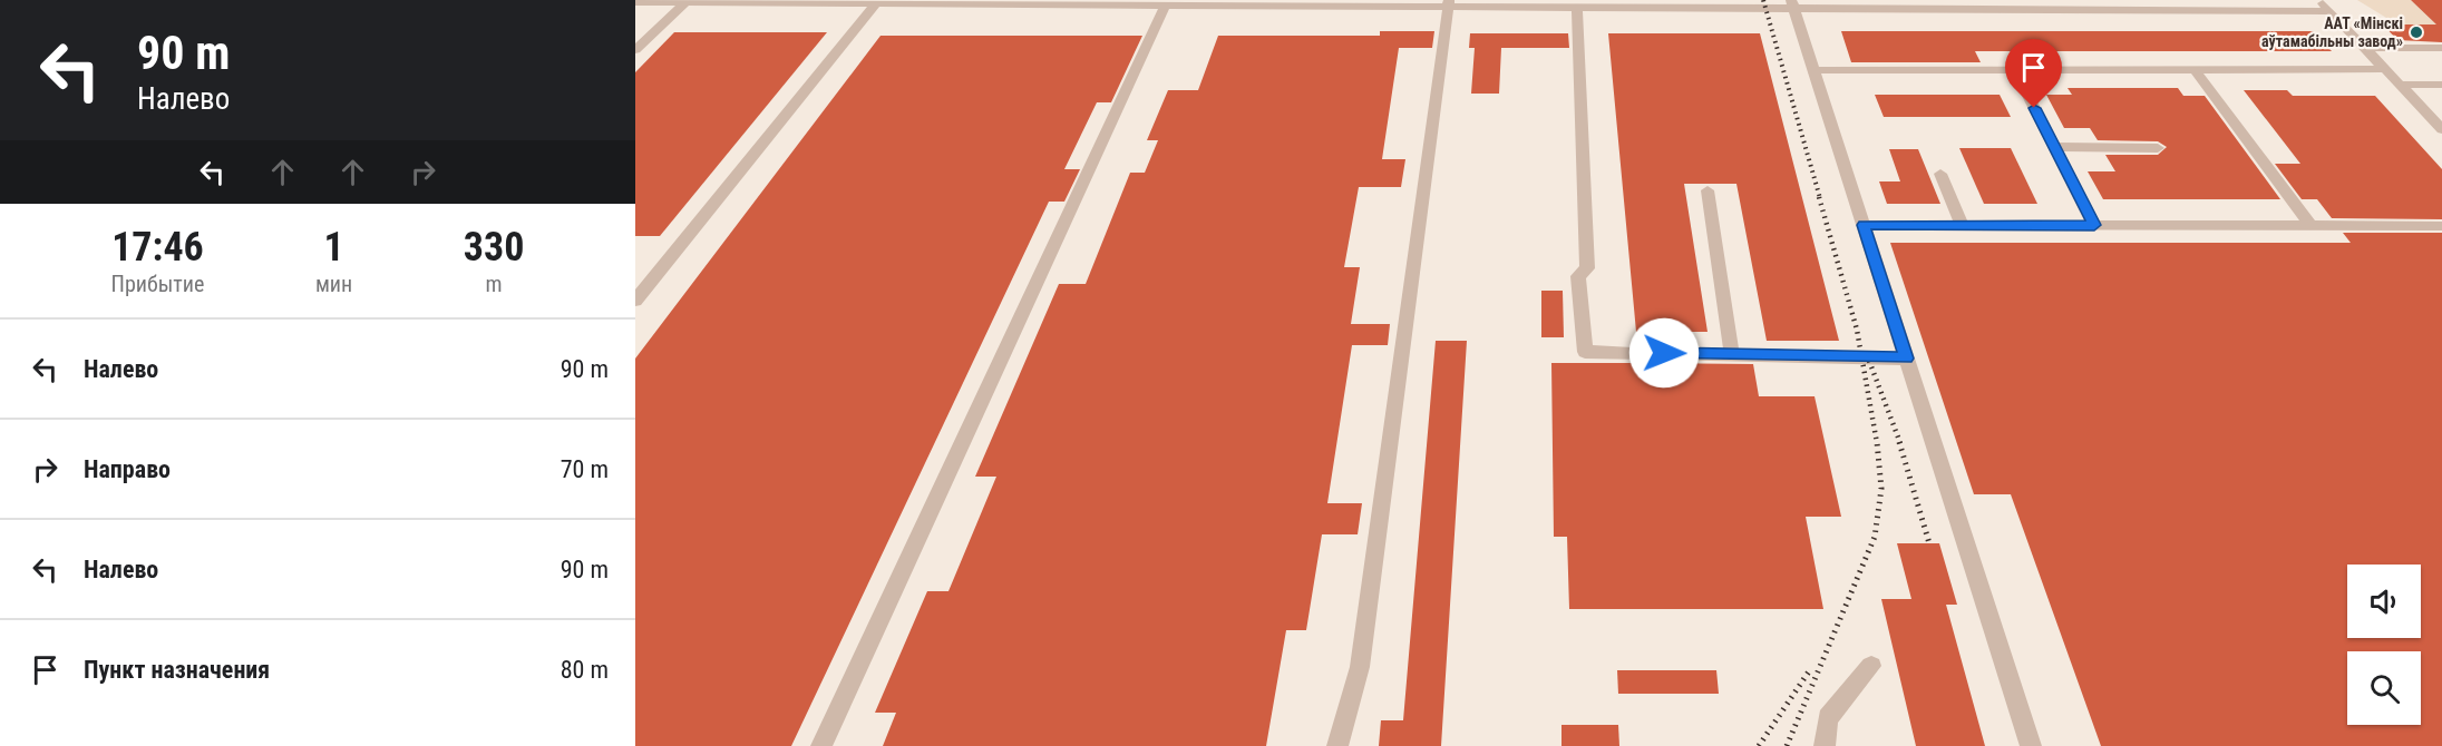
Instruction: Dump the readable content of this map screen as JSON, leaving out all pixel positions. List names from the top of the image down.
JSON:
{
  "places": ["ААТ «Мінскі аўтамабільны завод»"],
  "page": {
    "turn": ["90 m", "Налево"],
    "eta": [
      "17:46",
      "Прибытие",
      "1",
      "мин",
      "330",
      "m"
    ],
    "list": [
      {
        "name": "Налево",
        "value": "90 m"
      },
      {
        "name": "Направо",
        "value": "70 m"
      },
      {
        "name": "Налево",
        "value": "90 m"
      },
      {
        "name": "Пункт назначения",
        "value": "80 m"
      }
    ]
  }
}
